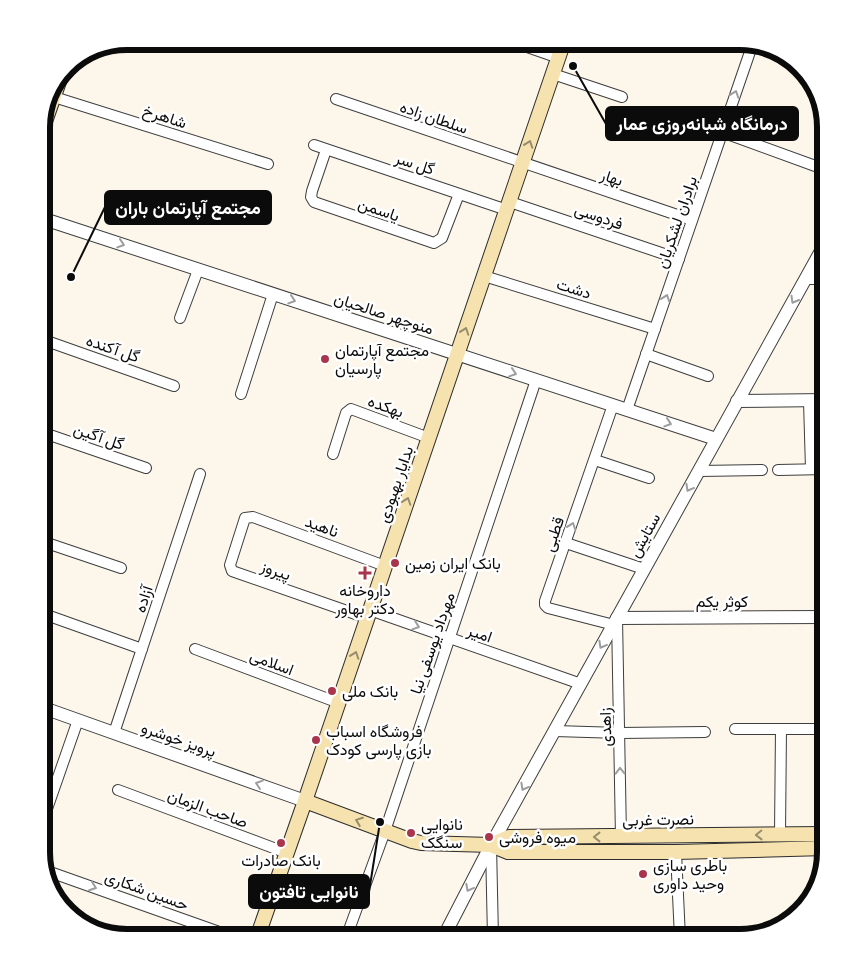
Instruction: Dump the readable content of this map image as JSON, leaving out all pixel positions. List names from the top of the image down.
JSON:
{
  "streets": {
    "main road": ["بدایار بهبودی", "نصرت غربی"],
    "street": [
      "شاهرخ",
      "سلطان زاده",
      "گل سر",
      "بهار",
      "یاسمن",
      "فردوسی",
      "برادران لشکریان",
      "دشت",
      "منوچهر صالحیان",
      "گل آکنده",
      "بهکده",
      "گل آگین",
      "ناهید",
      "قطبی",
      "ستایش",
      "پیروز",
      "آزاده",
      "کوثر یکم",
      "امیر",
      "مهرداد یوسفی نیا",
      "اسلامی",
      "زاهدی",
      "پرویز خوشرو",
      "صاحب الزمان",
      "حسین شکاری"
    ]
  },
  "crossings": [
    ["سلطان زاده", "بهار"],
    ["سلطان زاده", "بدایار بهبودی"],
    ["گل سر", "یاسمن"],
    ["گل سر", "فردوسی"],
    ["گل سر", "بدایار بهبودی"],
    ["بهار", "برادران لشکریان"],
    ["بهار", "بدایار بهبودی"],
    ["فردوسی", "برادران لشکریان"],
    ["فردوسی", "بدایار بهبودی"],
    ["برادران لشکریان", "دشت"],
    ["برادران لشکریان", "منوچهر صالحیان"],
    ["دشت", "بدایار بهبودی"],
    ["منوچهر صالحیان", "بدایار بهبودی"],
    ["منوچهر صالحیان", "قطبی"],
    ["منوچهر صالحیان", "ستایش"],
    ["منوچهر صالحیان", "مهرداد یوسفی نیا"],
    ["بهکده", "بدایار بهبودی"],
    ["بدایار بهبودی", "ناهید"],
    ["بدایار بهبودی", "پیروز"],
    ["بدایار بهبودی", "امیر"],
    ["بدایار بهبودی", "اسلامی"],
    ["بدایار بهبودی", "پرویز خوشرو"],
    ["بدایار بهبودی", "صاحب الزمان"],
    ["بدایار بهبودی", "نصرت غربی"],
    ["ناهید", "پیروز"],
    ["قطبی", "ستایش"],
    ["قطبی", "کوثر یکم"],
    ["قطبی", "زاهدی"],
    ["ستایش", "کوثر یکم"],
    ["ستایش", "امیر"],
    ["ستایش", "زاهدی"],
    ["ستایش", "نصرت غربی"],
    ["پیروز", "امیر"],
    ["آزاده", "پرویز خوشرو"],
    ["کوثر یکم", "زاهدی"],
    ["امیر", "مهرداد یوسفی نیا"],
    ["مهرداد یوسفی نیا", "نصرت غربی"],
    ["زاهدی", "نصرت غربی"],
    ["پرویز خوشرو", "نصرت غربی"]
  ],
  "one_way": [
    "برادران لشکریان",
    "منوچهر صالحیان",
    "بدایار بهبودی",
    "ستایش",
    "امیر",
    "زاهدی",
    "پرویز خوشرو",
    "حسین شکاری"
  ],
  "places": {
    "other": [
      "درمانگاه شبانه‌روزی عمار",
      "مجتمع آپارتمان باران",
      "مجتمع آپارتمان پارسیان",
      "بانک ایران زمین",
      "بانک ملی",
      "فروشگاه اسباب بازی پارسی کودک",
      "نانوایی تافتون",
      "نانوایی سنگک",
      "میوه فروشی",
      "بانک صادرات",
      "باطری سازی وحید داوری"
    ],
    "health": ["داروخانه دکتر بهاور"]
  }
}
